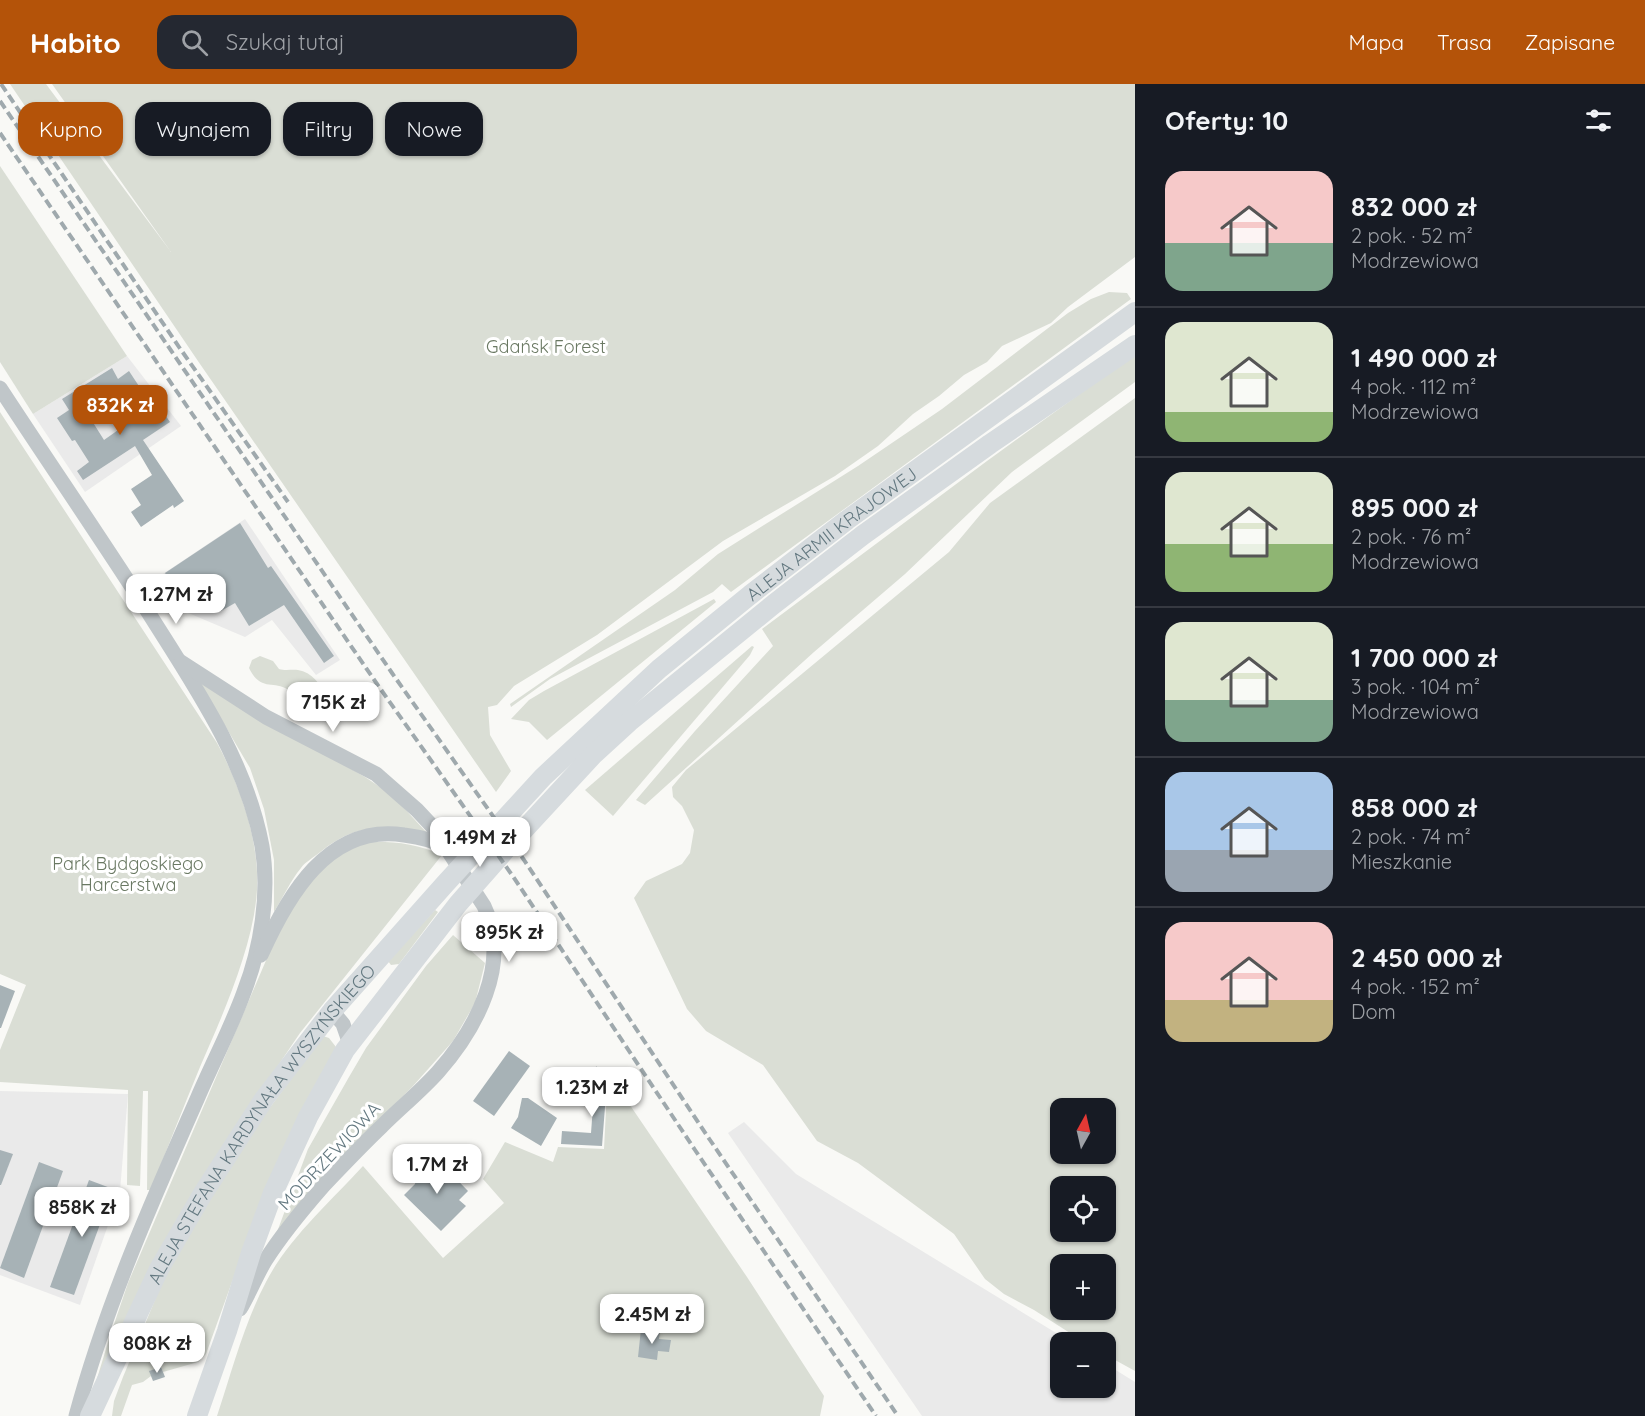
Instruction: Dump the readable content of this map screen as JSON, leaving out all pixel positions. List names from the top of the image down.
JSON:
{
  "streets": {
    "main road": ["ALEJA ARMII KRAJOWEJ", "ALEJA STEFANA KARDYNAŁA WYSZYŃSKIEGO"],
    "street": ["MODRZEWIOWA"]
  },
  "crossings": [
    ["ALEJA ARMII KRAJOWEJ", "ALEJA STEFANA KARDYNAŁA WYSZYŃSKIEGO"],
    ["ALEJA STEFANA KARDYNAŁA WYSZYŃSKIEGO", "MODRZEWIOWA"]
  ],
  "parks": ["Gdańsk Forest", "Park Bydgoskiego Harcerstwa"],
  "north": "top",
  "page": {
    "header": "Habito",
    "search": "Szukaj tutaj",
    "nav": ["Mapa", "Trasa", "Zapisane"],
    "heading": "Oferty: 10",
    "chip": [
      "Kupno",
      "Wynajem",
      "Filtry",
      "Nowe"
    ],
    "list": [
      {
        "name": "832 000 zł",
        "note": "2 pok. · 52 m² · Modrzewiowa"
      },
      {
        "name": "1 490 000 zł",
        "note": "4 pok. · 112 m² · Modrzewiowa"
      },
      {
        "name": "895 000 zł",
        "note": "2 pok. · 76 m² · Modrzewiowa"
      },
      {
        "name": "1 700 000 zł",
        "note": "3 pok. · 104 m² · Modrzewiowa"
      },
      {
        "name": "858 000 zł",
        "note": "2 pok. · 74 m² · Mieszkanie"
      },
      {
        "name": "2 450 000 zł",
        "note": "4 pok. · 152 m² · Dom"
      }
    ],
    "price": [
      "832K zł",
      "1.27M zł",
      "715K zł",
      "1.49M zł",
      "895K zł",
      "1.23M zł",
      "1.7M zł",
      "858K zł",
      "2.45M zł",
      "808K zł"
    ],
    "map_buttons": ["+", "−"]
  }
}
